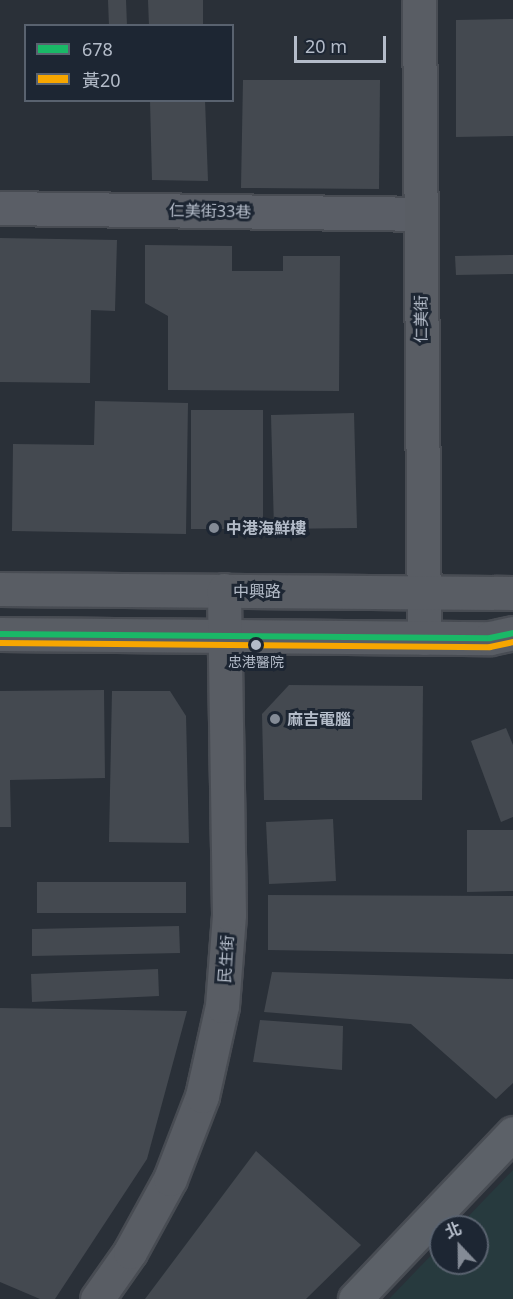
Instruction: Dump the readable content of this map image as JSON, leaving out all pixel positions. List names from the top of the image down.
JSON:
{
  "streets": {
    "street": [
      "仁美街33巷",
      "仁美街",
      "中興路",
      "民生街"
    ]
  },
  "crossings": [
    ["仁美街33巷", "仁美街"],
    ["仁美街", "中興路"],
    ["中興路", "民生街"]
  ],
  "places": ["中港海鮮樓", "忠港醫院", "麻吉電腦"],
  "lines": ["transit line 678", "transit line 黃20"],
  "legend": ["678", "黃20"],
  "scale_bar": "20 m",
  "north": "top"
}
